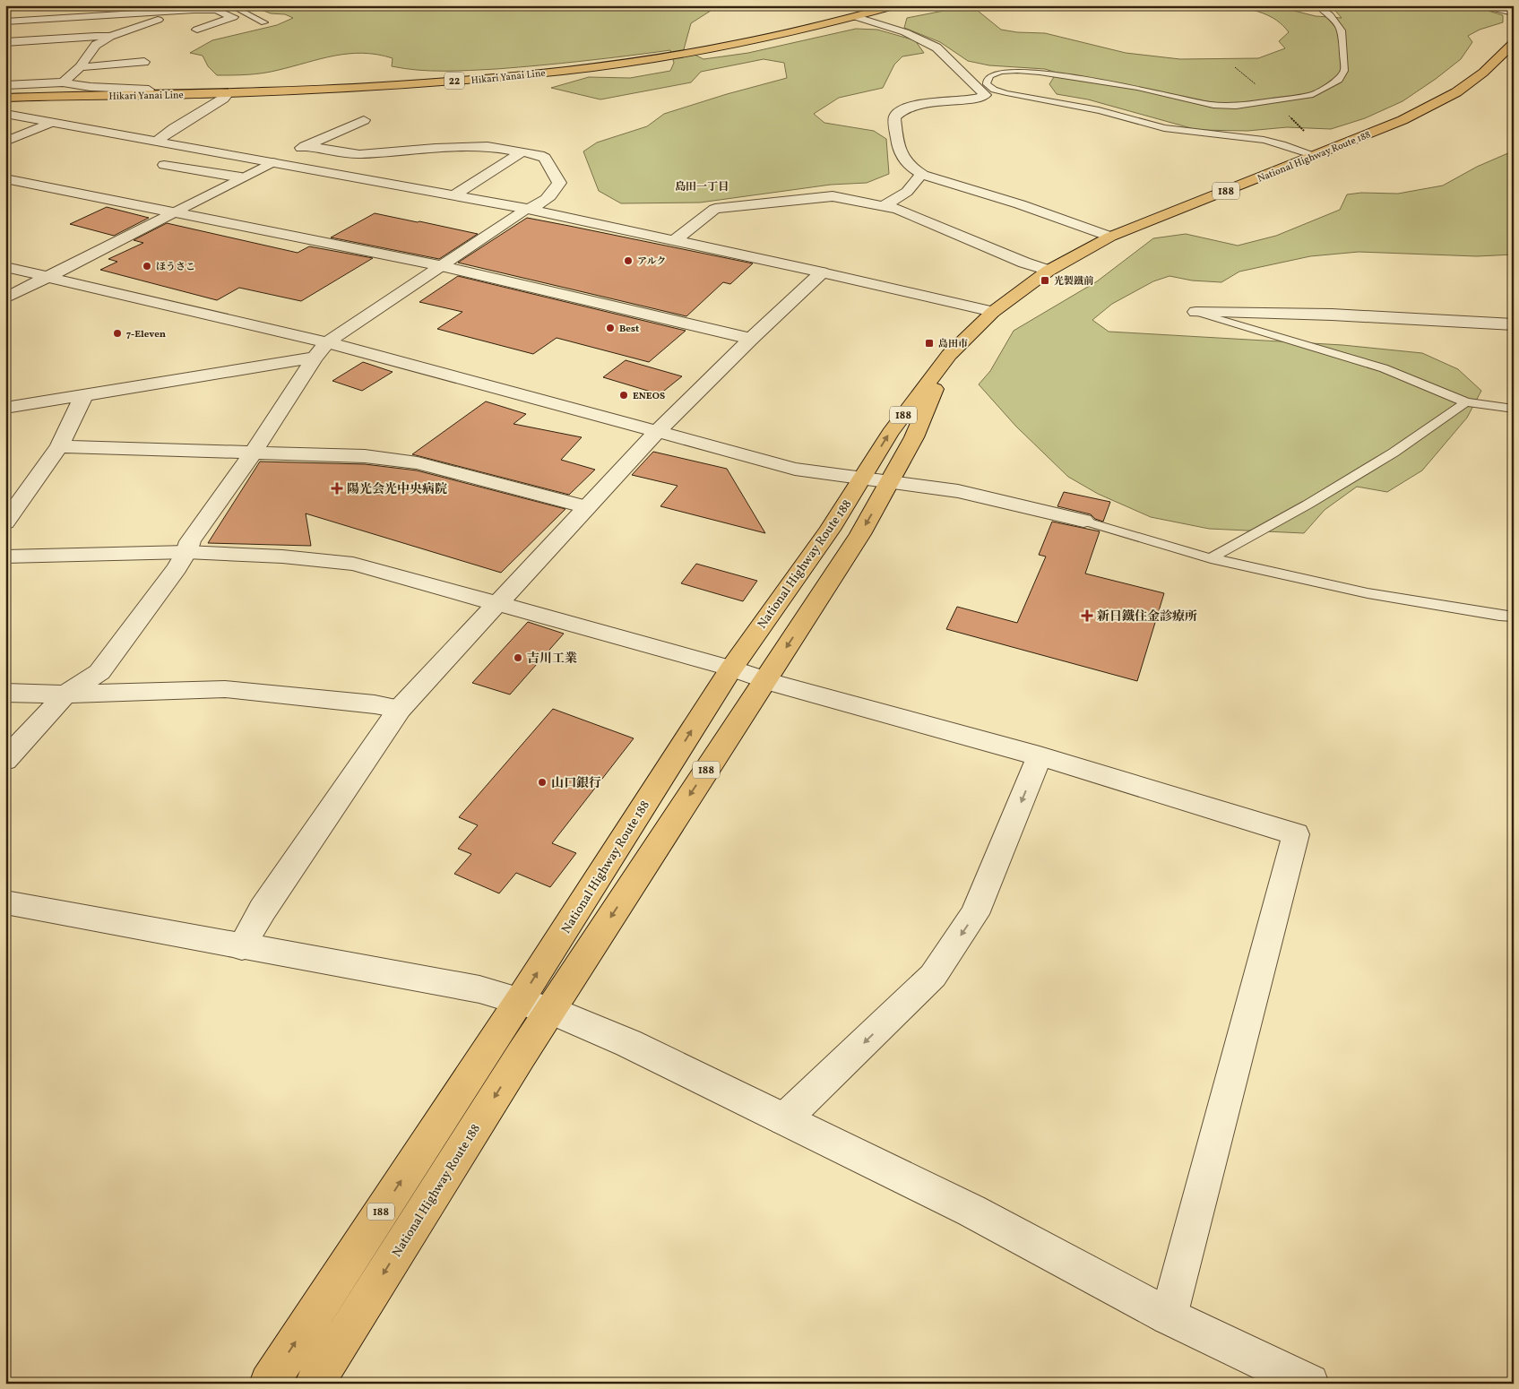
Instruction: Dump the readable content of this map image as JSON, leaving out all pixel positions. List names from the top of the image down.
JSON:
{
  "streets": {
    "main road": [
      "Hikari Yanai Line",
      "22",
      "National Highway Route 188",
      "188"
    ]
  },
  "districts": ["島田一丁目"],
  "places": {
    "other": [
      "アルク",
      "ほうさこ",
      "Best",
      "7-Eleven",
      "ENEOS",
      "吉川工業",
      "山口銀行"
    ],
    "transit": ["光製鐵前", "島田市"],
    "health": ["陽光会光中央病院", "新日鐵住金診療所"]
  }
}
